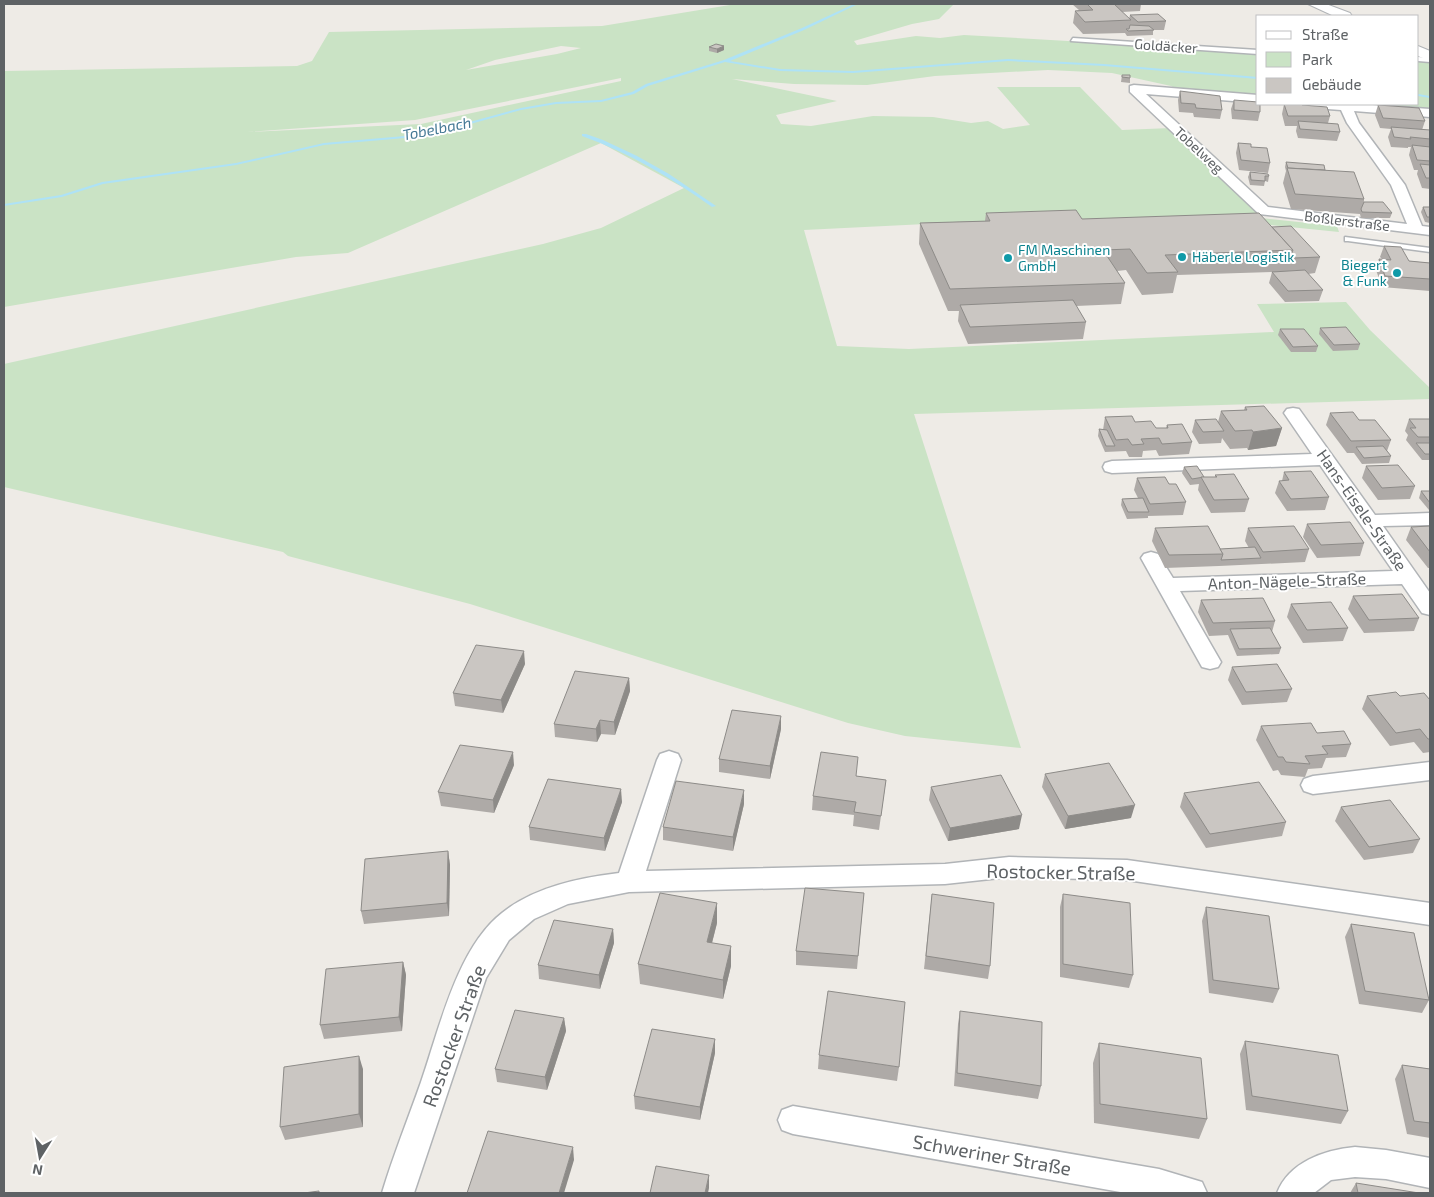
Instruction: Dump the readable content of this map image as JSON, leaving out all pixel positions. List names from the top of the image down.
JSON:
{
  "streets": {
    "street": [
      "Tobelweg",
      "Boßlerstraße",
      "Hans-Eisele-Straße",
      "Anton-Nägele-Straße",
      "Rostocker Straße",
      "Schweriner Straße"
    ],
    "lane": ["Goldäcker"]
  },
  "crossings": [
    ["Tobelweg", "Boßlerstraße"],
    ["Hans-Eisele-Straße", "Anton-Nägele-Straße"]
  ],
  "water": ["Tobelbach"],
  "places": ["Häberle Logistik", "FM Maschinen GmbH", "Biegert & Funk"],
  "legend": ["Straße", "Park", "Gebäude"],
  "north": "bottom"
}
